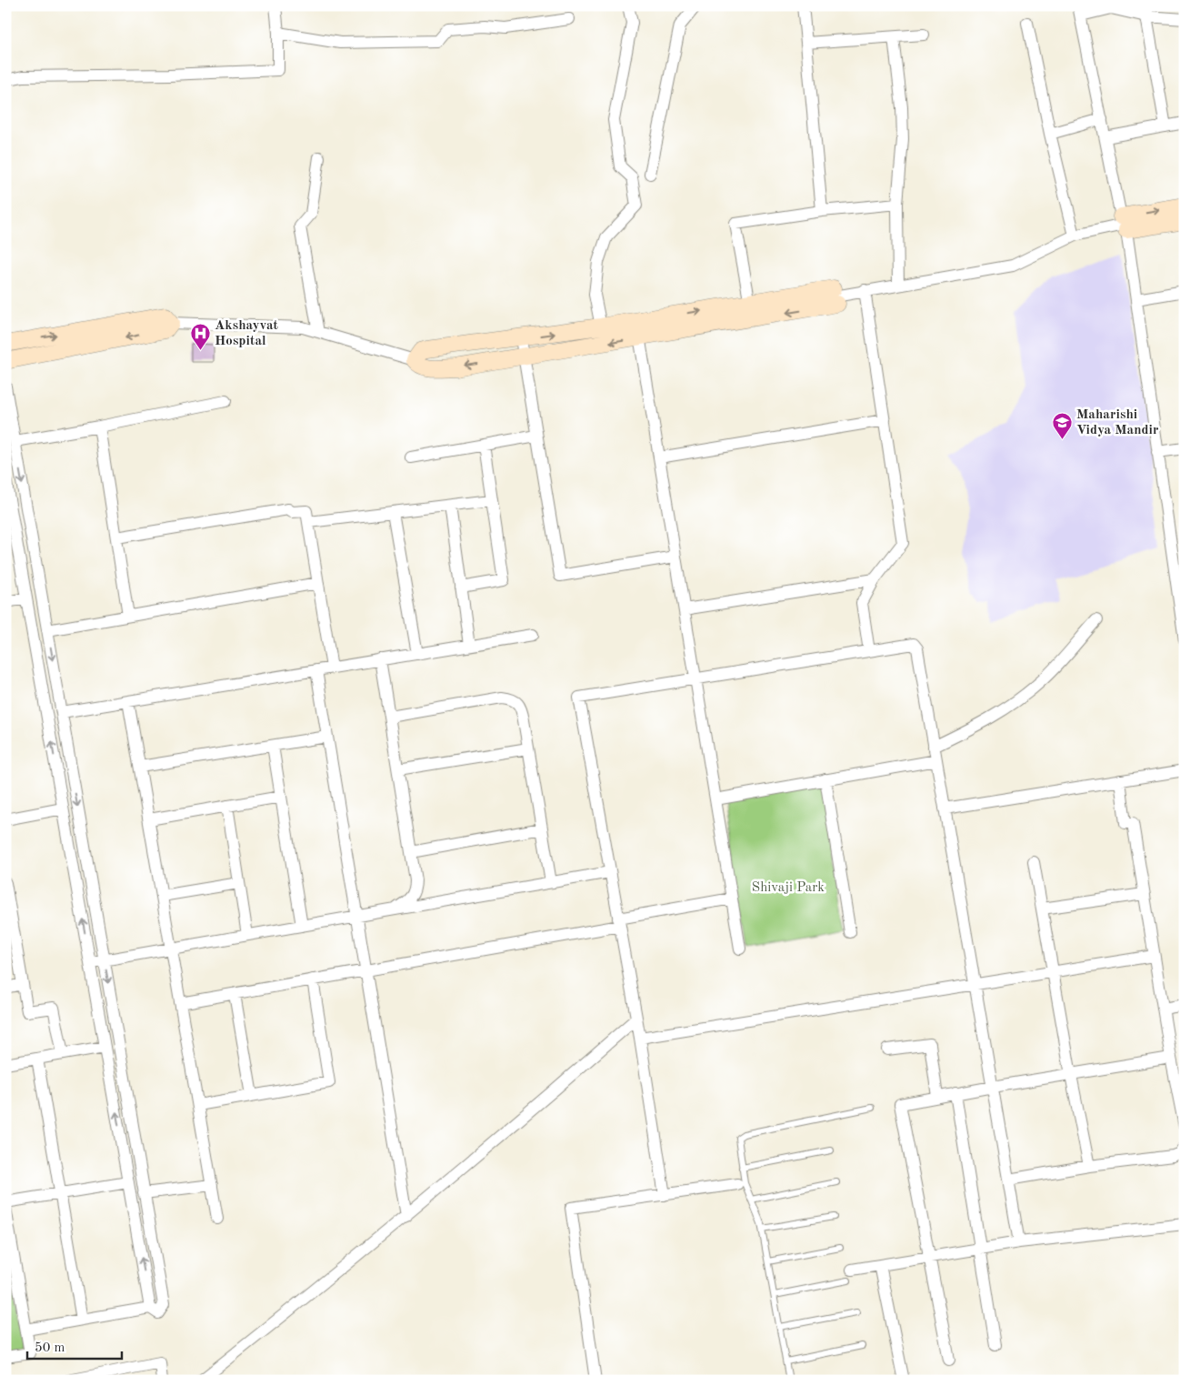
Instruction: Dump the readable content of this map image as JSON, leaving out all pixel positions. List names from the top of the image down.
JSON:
{
  "parks": ["Shivaji Park"],
  "places": {
    "hospital": ["Akshayvat Hospital"],
    "school or university": ["Maharishi Vidya Mandir"]
  },
  "scale_bar": "50 m"
}
